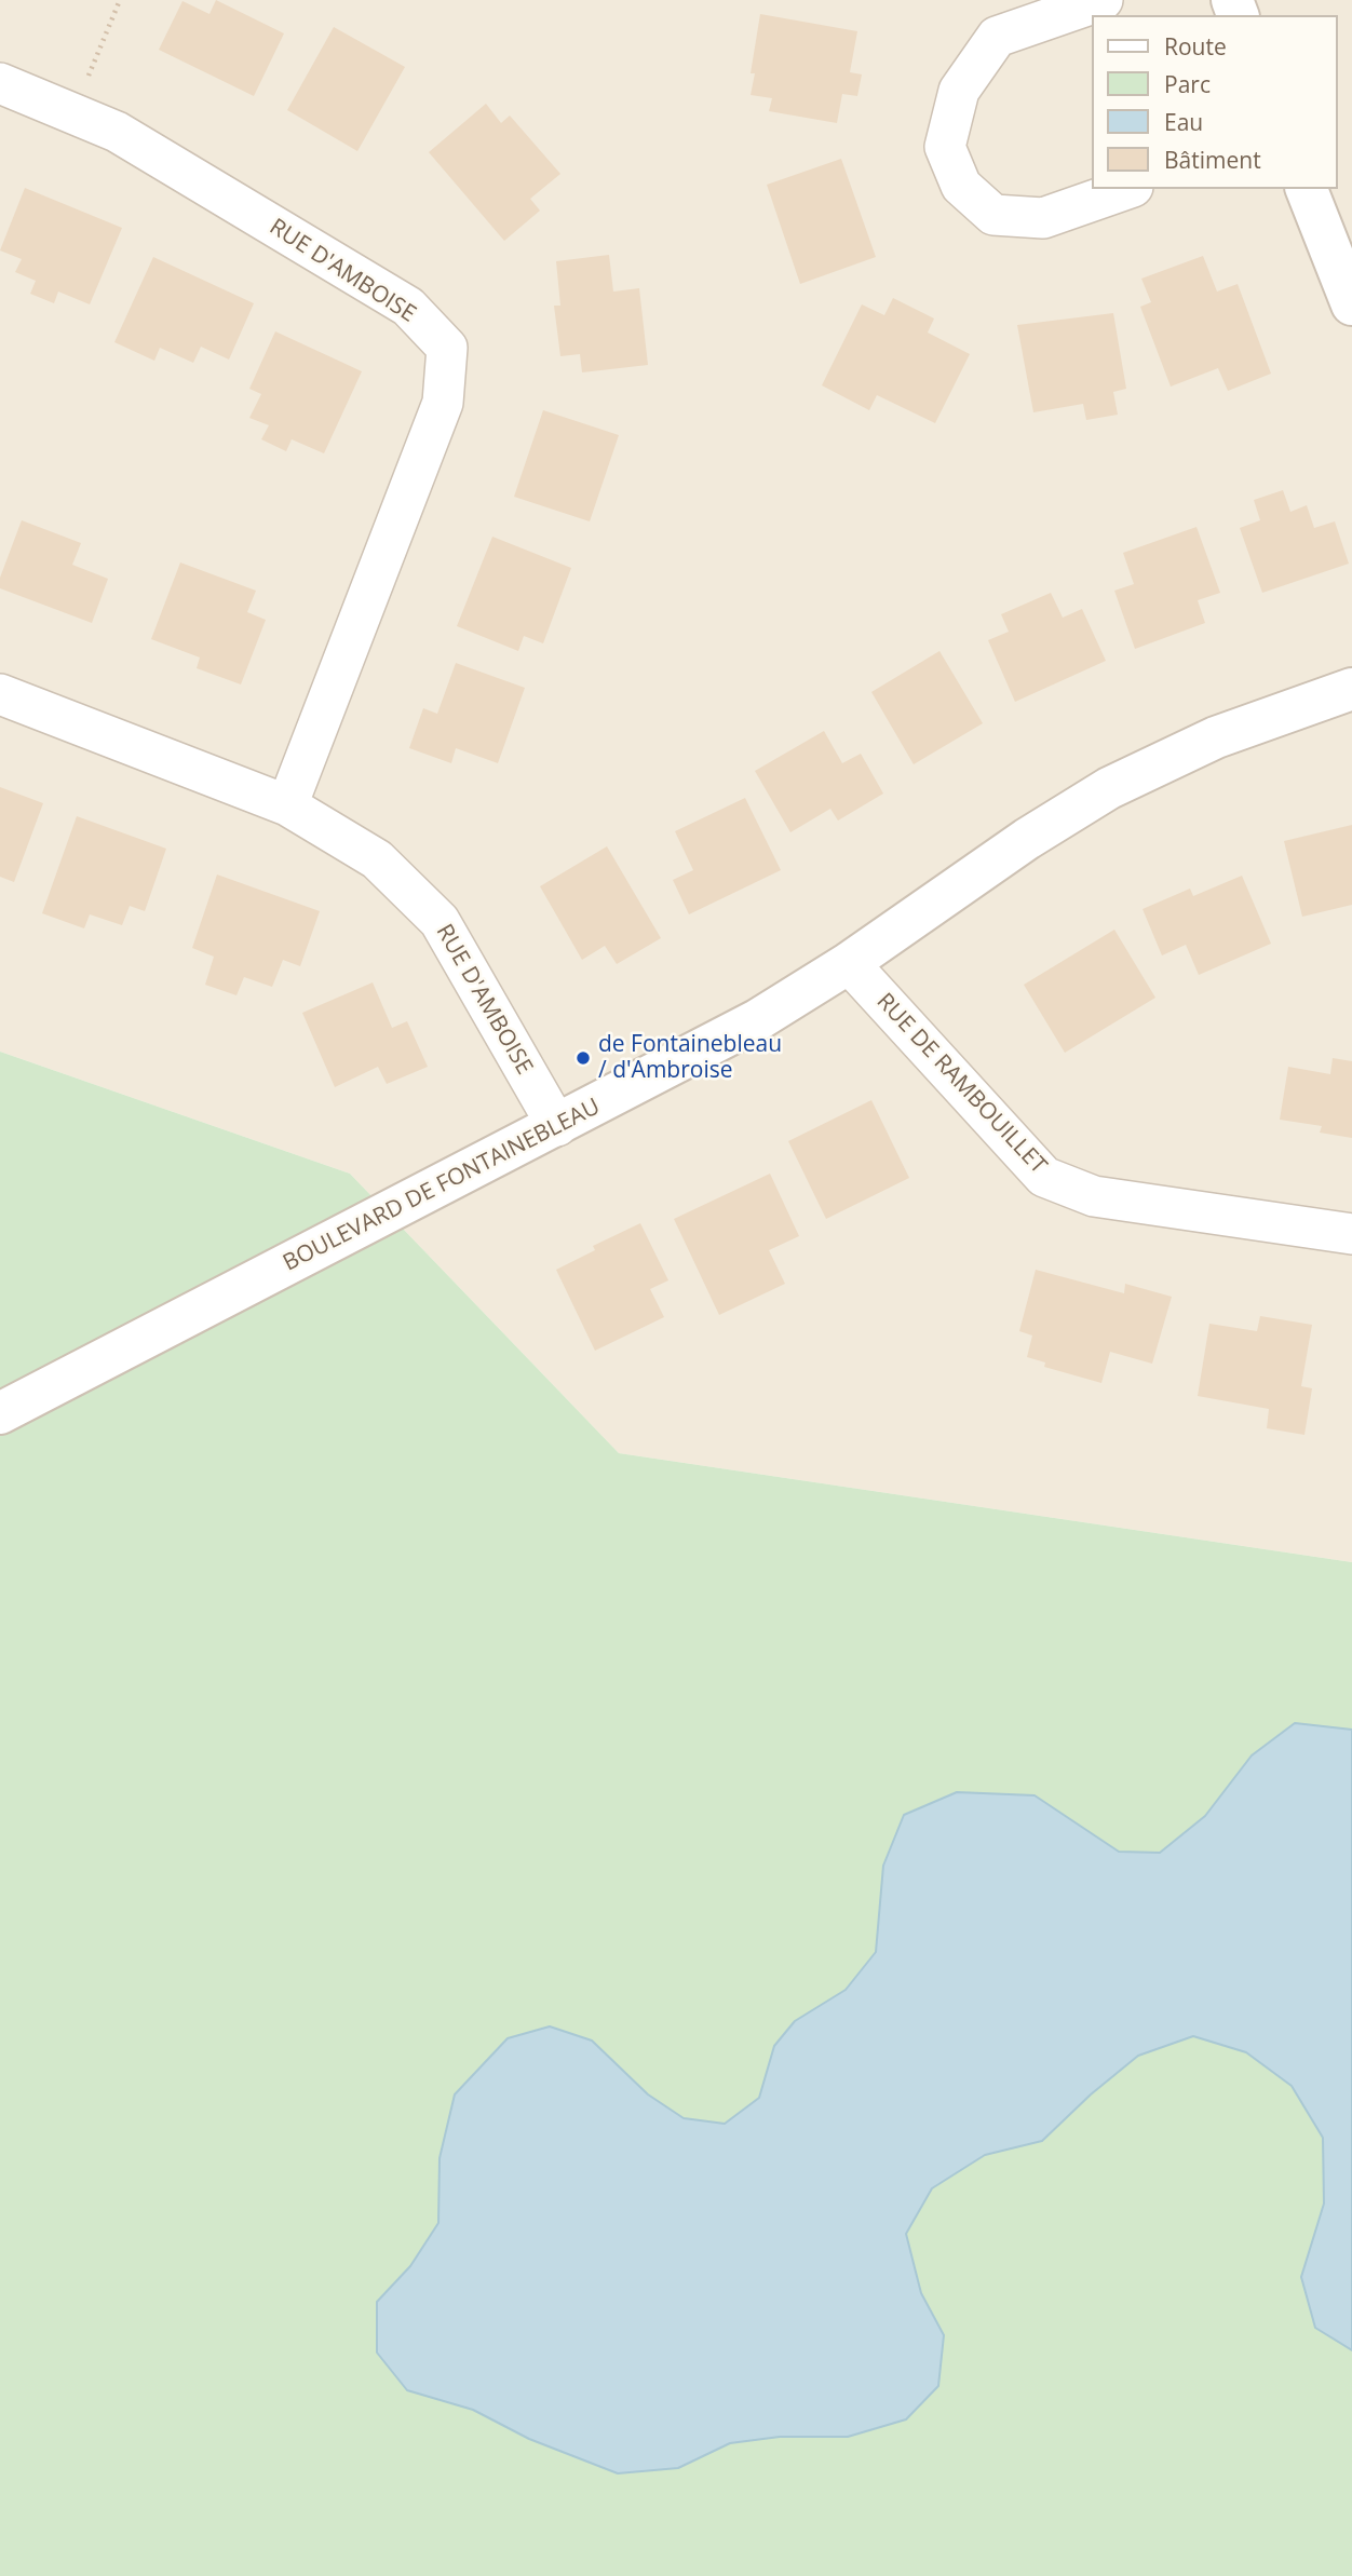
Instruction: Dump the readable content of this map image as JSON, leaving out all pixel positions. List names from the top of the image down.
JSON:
{
  "streets": {
    "street": ["RUE D'AMBOISE", "RUE DE RAMBOUILLET", "BOULEVARD DE FONTAINEBLEAU"]
  },
  "crossings": [
    ["RUE D'AMBOISE", "BOULEVARD DE FONTAINEBLEAU"],
    ["RUE DE RAMBOUILLET", "BOULEVARD DE FONTAINEBLEAU"]
  ],
  "places": ["de Fontainebleau / d'Ambroise"],
  "legend": [
    "Route",
    "Parc",
    "Eau",
    "Bâtiment"
  ]
}
